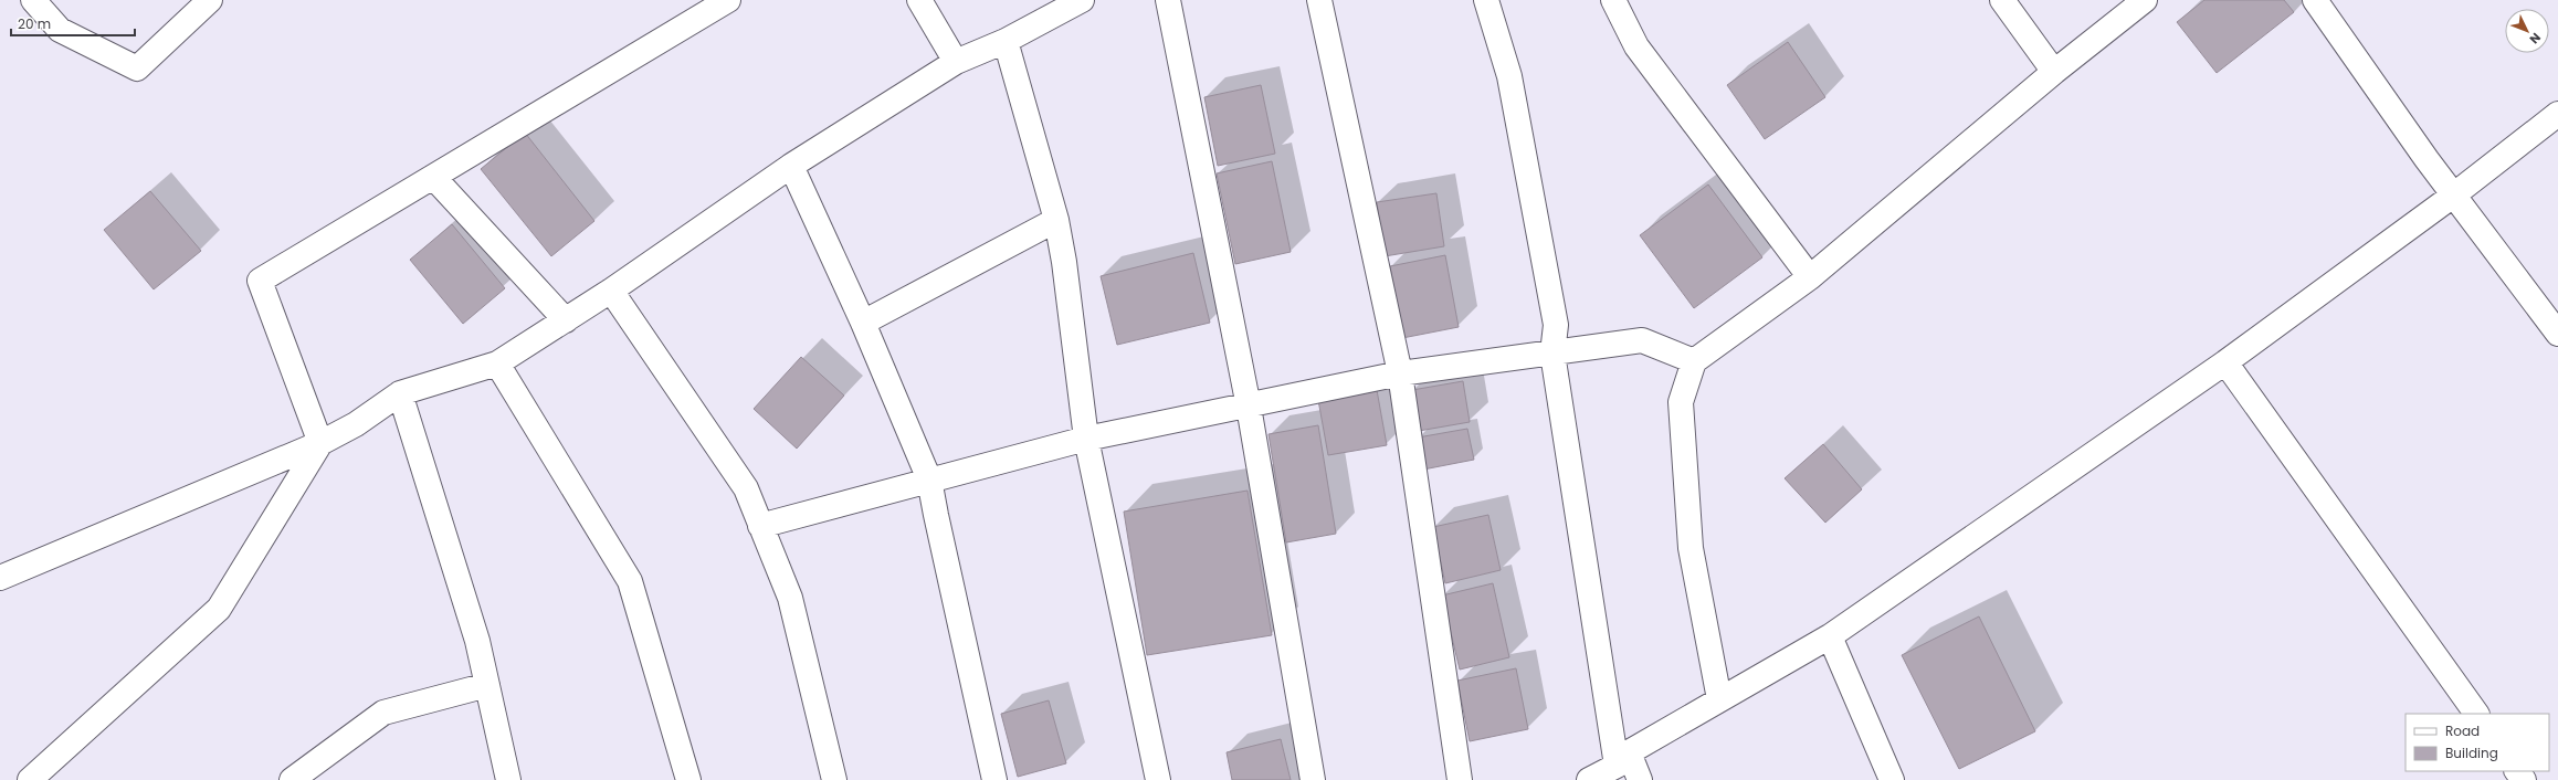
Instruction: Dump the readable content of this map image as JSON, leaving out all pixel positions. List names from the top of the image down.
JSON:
{
  "legend": ["Road", "Building"],
  "scale_bar": "20 m",
  "north": "bottom right"
}
